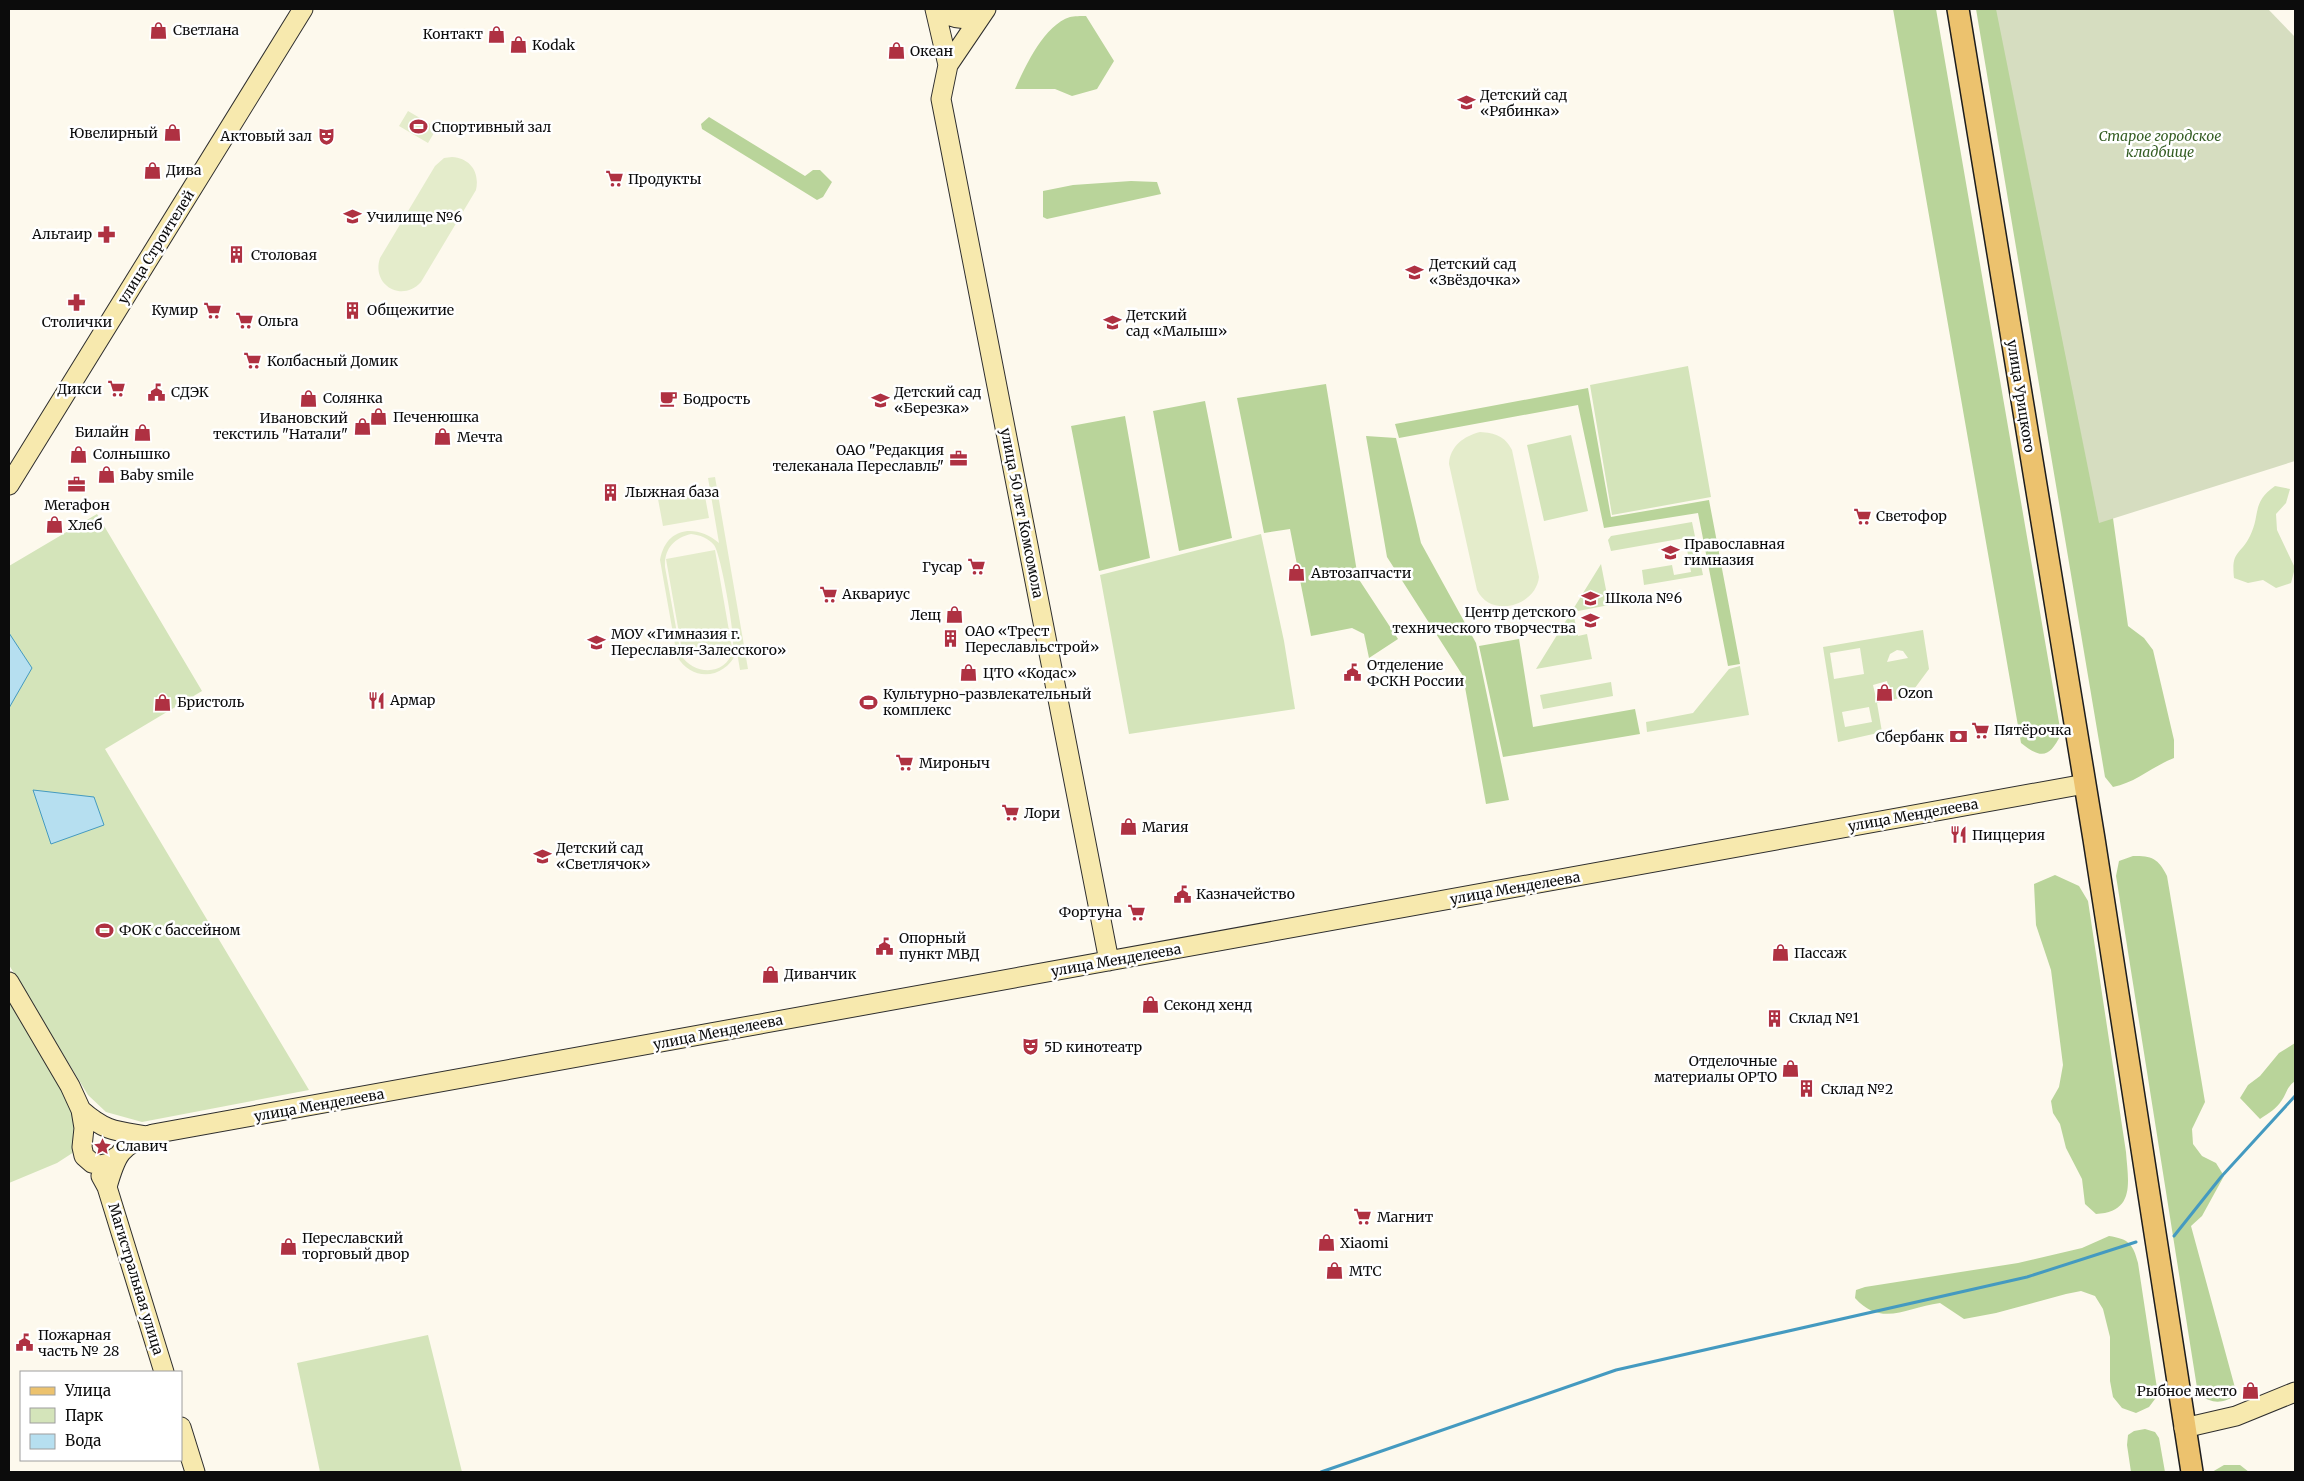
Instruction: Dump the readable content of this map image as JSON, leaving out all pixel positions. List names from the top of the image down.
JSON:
{
  "streets": {
    "main road": [
      "улица Строителей",
      "улица Урицкого",
      "улица 50 лет Комсомола",
      "улица Менделеева",
      "Магистральная улица"
    ]
  },
  "crossings": [
    ["улица Урицкого", "улица Менделеева"],
    ["улица 50 лет Комсомола", "улица Менделеева"]
  ],
  "parks": ["Старое городское кладбище"],
  "places": {
    "shop": [
      "Светлана",
      "Контакт",
      "Kodak",
      "Океан",
      "Ювелирный",
      "Дива",
      "Солянка",
      "Печенюшка",
      "Ивановский текстиль \"Натали\"",
      "Билайн",
      "Мечта",
      "Солнышко",
      "Baby smile",
      "Хлеб",
      "Автозапчасти",
      "Лещ",
      "ЦТО «Кодас»",
      "Ozon",
      "Бристоль",
      "Магия",
      "Пассаж",
      "Диванчик",
      "Секонд хенд",
      "Отделочные материалы ОРТО",
      "Xiaomi",
      "Переславский торговый двор",
      "МТС",
      "Рыбное место"
    ],
    "school or university": [
      "Детский сад «Рябинка»",
      "Училище №6",
      "Детский сад «Звёздочка»",
      "Детский сад «Малыш»",
      "Детский сад «Березка»",
      "Православная гимназия",
      "Школа №6",
      "Центр детского технического творчества",
      "МОУ «Гимназия г. Переславля-Залесского»",
      "Детский сад «Светлячок»"
    ],
    "sports": ["Спортивный зал", "Культурно-развлекательный комплекс", "ФОК с бассейном"],
    "theatre": ["Актовый зал", "5D кинотеатр"],
    "supermarket": [
      "Продукты",
      "Кумир",
      "Ольга",
      "Колбасный Домик",
      "Дикси",
      "Светофор",
      "Гусар",
      "Аквариус",
      "Пятёрочка",
      "Мироныч",
      "Лори",
      "Фортуна",
      "Магнит"
    ],
    "pharmacy": ["Альтаир", "Столички"],
    "building": [
      "Столовая",
      "Общежитие",
      "Лыжная база",
      "ОАО «Трест Переславльстрой»",
      "Склад №1",
      "Склад №2"
    ],
    "public building": [
      "СДЭК",
      "Отделение ФСКН России",
      "Казначейство",
      "Опорный пункт МВД",
      "Пожарная часть № 28"
    ],
    "cafe": ["Бодрость"],
    "office": ["ОАО \"Редакция телеканала Переславль\"", "Мегафон"],
    "restaurant": ["Армар", "Пиццерия"],
    "bank": ["Сбербанк"],
    "place": ["Славич"]
  },
  "legend": ["Улица", "Парк", "Вода"]
}
